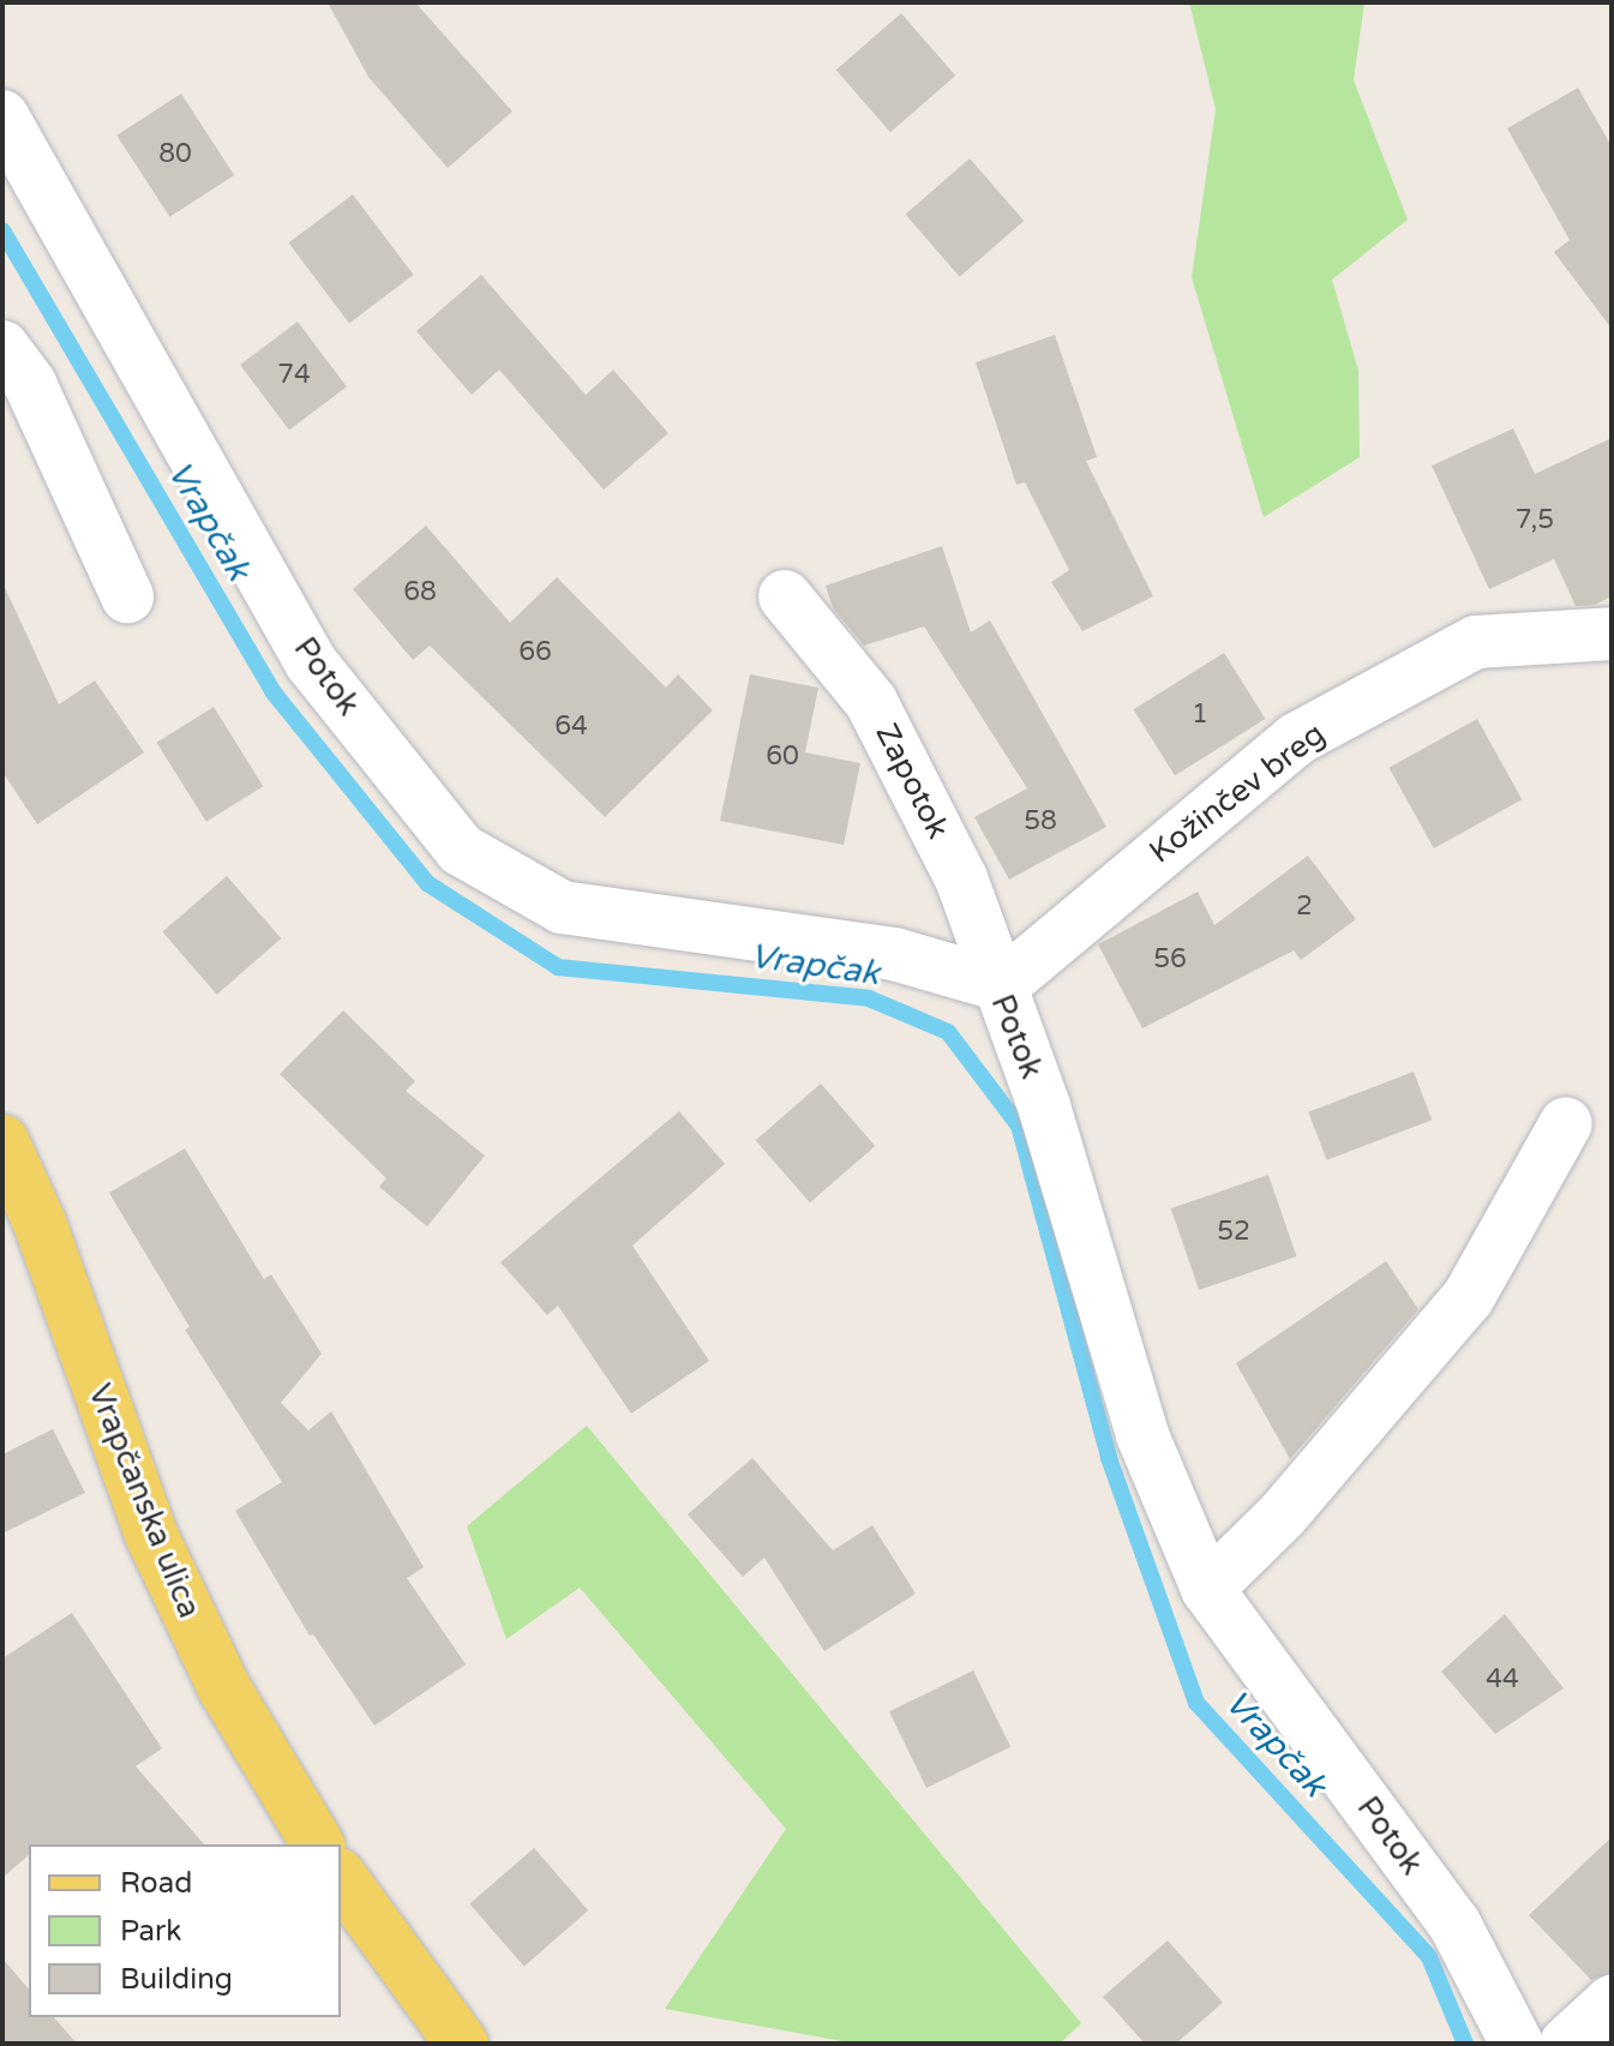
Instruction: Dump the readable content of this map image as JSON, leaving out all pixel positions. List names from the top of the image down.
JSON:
{
  "streets": {
    "main road": ["Vrapčanska ulica"],
    "street": ["Potok", "Zapotok", "Kožinčev breg"]
  },
  "crossings": [
    ["Potok", "Zapotok"],
    ["Potok", "Kožinčev breg"],
    ["Zapotok", "Kožinčev breg"]
  ],
  "water": ["Vrapčak"],
  "house_numbers": [
    "80",
    "74",
    "7,5",
    "68",
    "66",
    "1",
    "64",
    "60",
    "58",
    "2",
    "56",
    "52",
    "44"
  ],
  "legend": ["Road", "Park", "Building"]
}
